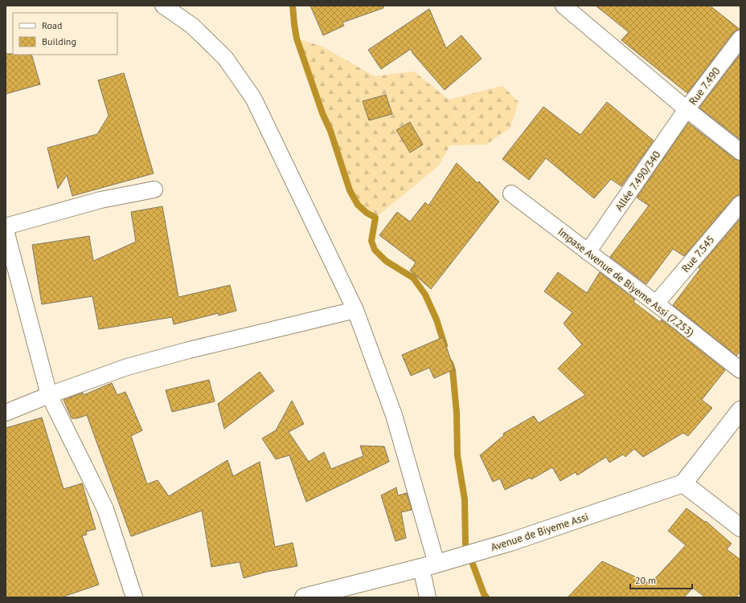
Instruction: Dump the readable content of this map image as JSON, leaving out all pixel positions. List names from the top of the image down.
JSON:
{
  "streets": {
    "main road": ["Avenue de Biyeme Assi"],
    "street": [
      "Rue 7.490",
      "Allée 7.490/340",
      "Rue 7.545",
      "Impase Avenue de Biyeme Assi (7.253)"
    ]
  },
  "crossings": [
    ["Rue 7.490", "Allée 7.490/340"],
    ["Allée 7.490/340", "Impase Avenue de Biyeme Assi (7.253)"],
    ["Rue 7.545", "Impase Avenue de Biyeme Assi (7.253)"]
  ],
  "legend": ["Road", "Building"],
  "scale_bar": "20 m"
}
